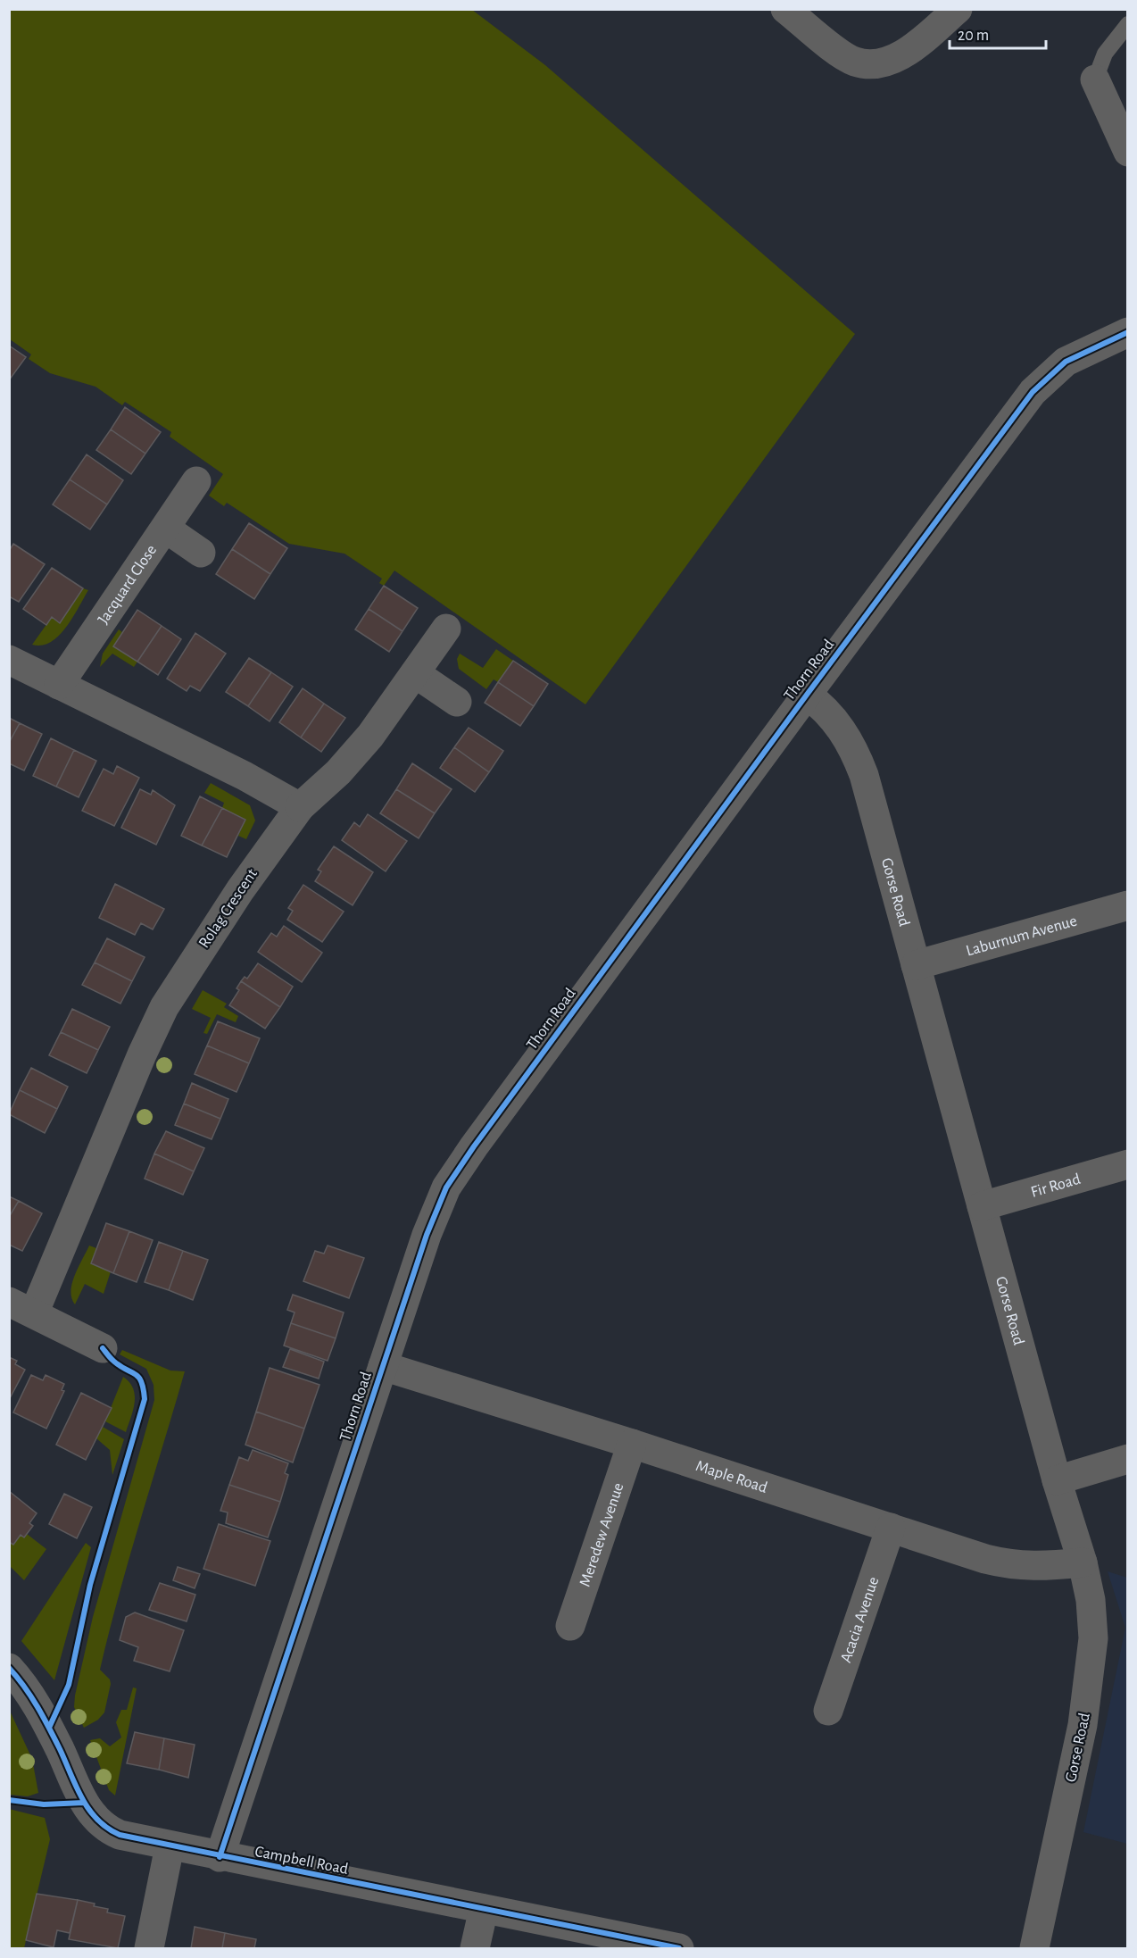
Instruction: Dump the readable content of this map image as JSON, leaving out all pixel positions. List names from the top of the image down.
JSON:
{
  "streets": {
    "street": [
      "Jacquard Close",
      "Thorn Road",
      "Gorse Road",
      "Rolag Crescent",
      "Laburnum Avenue",
      "Fir Road",
      "Maple Road",
      "Meredew Avenue",
      "Acacia Avenue",
      "Campbell Road"
    ]
  },
  "crossings": [
    ["Thorn Road", "Gorse Road"],
    ["Thorn Road", "Maple Road"],
    ["Thorn Road", "Campbell Road"],
    ["Gorse Road", "Laburnum Avenue"],
    ["Gorse Road", "Fir Road"],
    ["Gorse Road", "Maple Road"],
    ["Maple Road", "Meredew Avenue"],
    ["Maple Road", "Acacia Avenue"]
  ],
  "scale_bar": "20 m"
}
